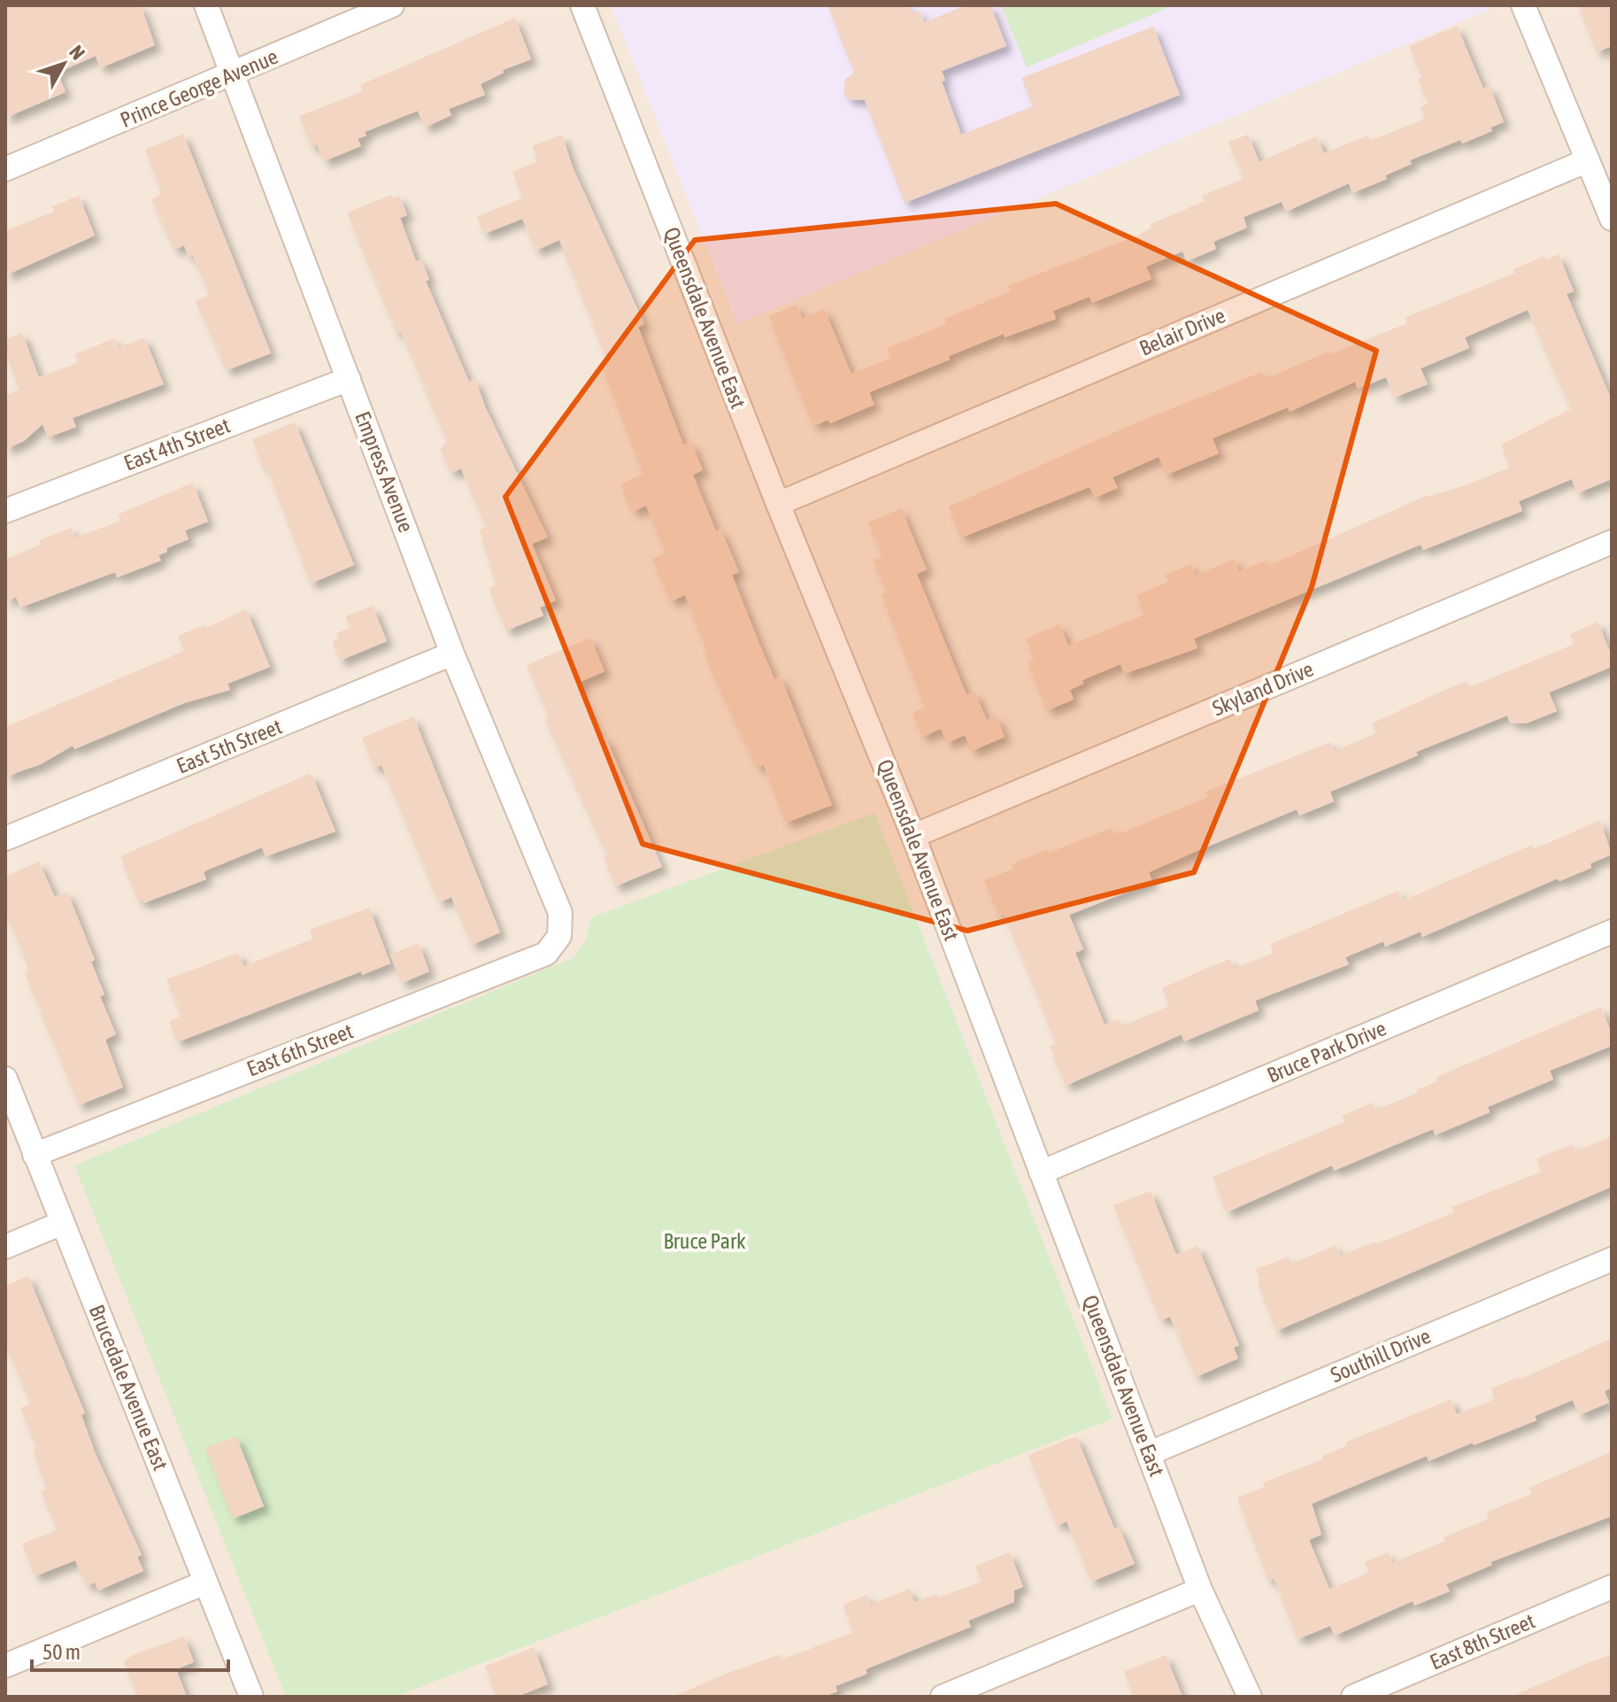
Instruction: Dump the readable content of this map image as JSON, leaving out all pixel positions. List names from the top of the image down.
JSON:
{
  "streets": {
    "street": [
      "Prince George Avenue",
      "Queensdale Avenue East",
      "Belair Drive",
      "East 4th Street",
      "Empress Avenue",
      "Skyland Drive",
      "East 5th Street",
      "East 6th Street",
      "Bruce Park Drive",
      "Southill Drive",
      "Brucedale Avenue East",
      "East 8th Street"
    ]
  },
  "crossings": [
    ["Prince George Avenue", "Empress Avenue"],
    ["Queensdale Avenue East", "Belair Drive"],
    ["Queensdale Avenue East", "Skyland Drive"],
    ["Queensdale Avenue East", "Bruce Park Drive"],
    ["Queensdale Avenue East", "Southill Drive"],
    ["East 4th Street", "Empress Avenue"],
    ["Empress Avenue", "East 5th Street"],
    ["Empress Avenue", "East 6th Street"],
    ["East 6th Street", "Brucedale Avenue East"]
  ],
  "parks": ["Bruce Park"],
  "scale_bar": "50 m",
  "north": "top right"
}
